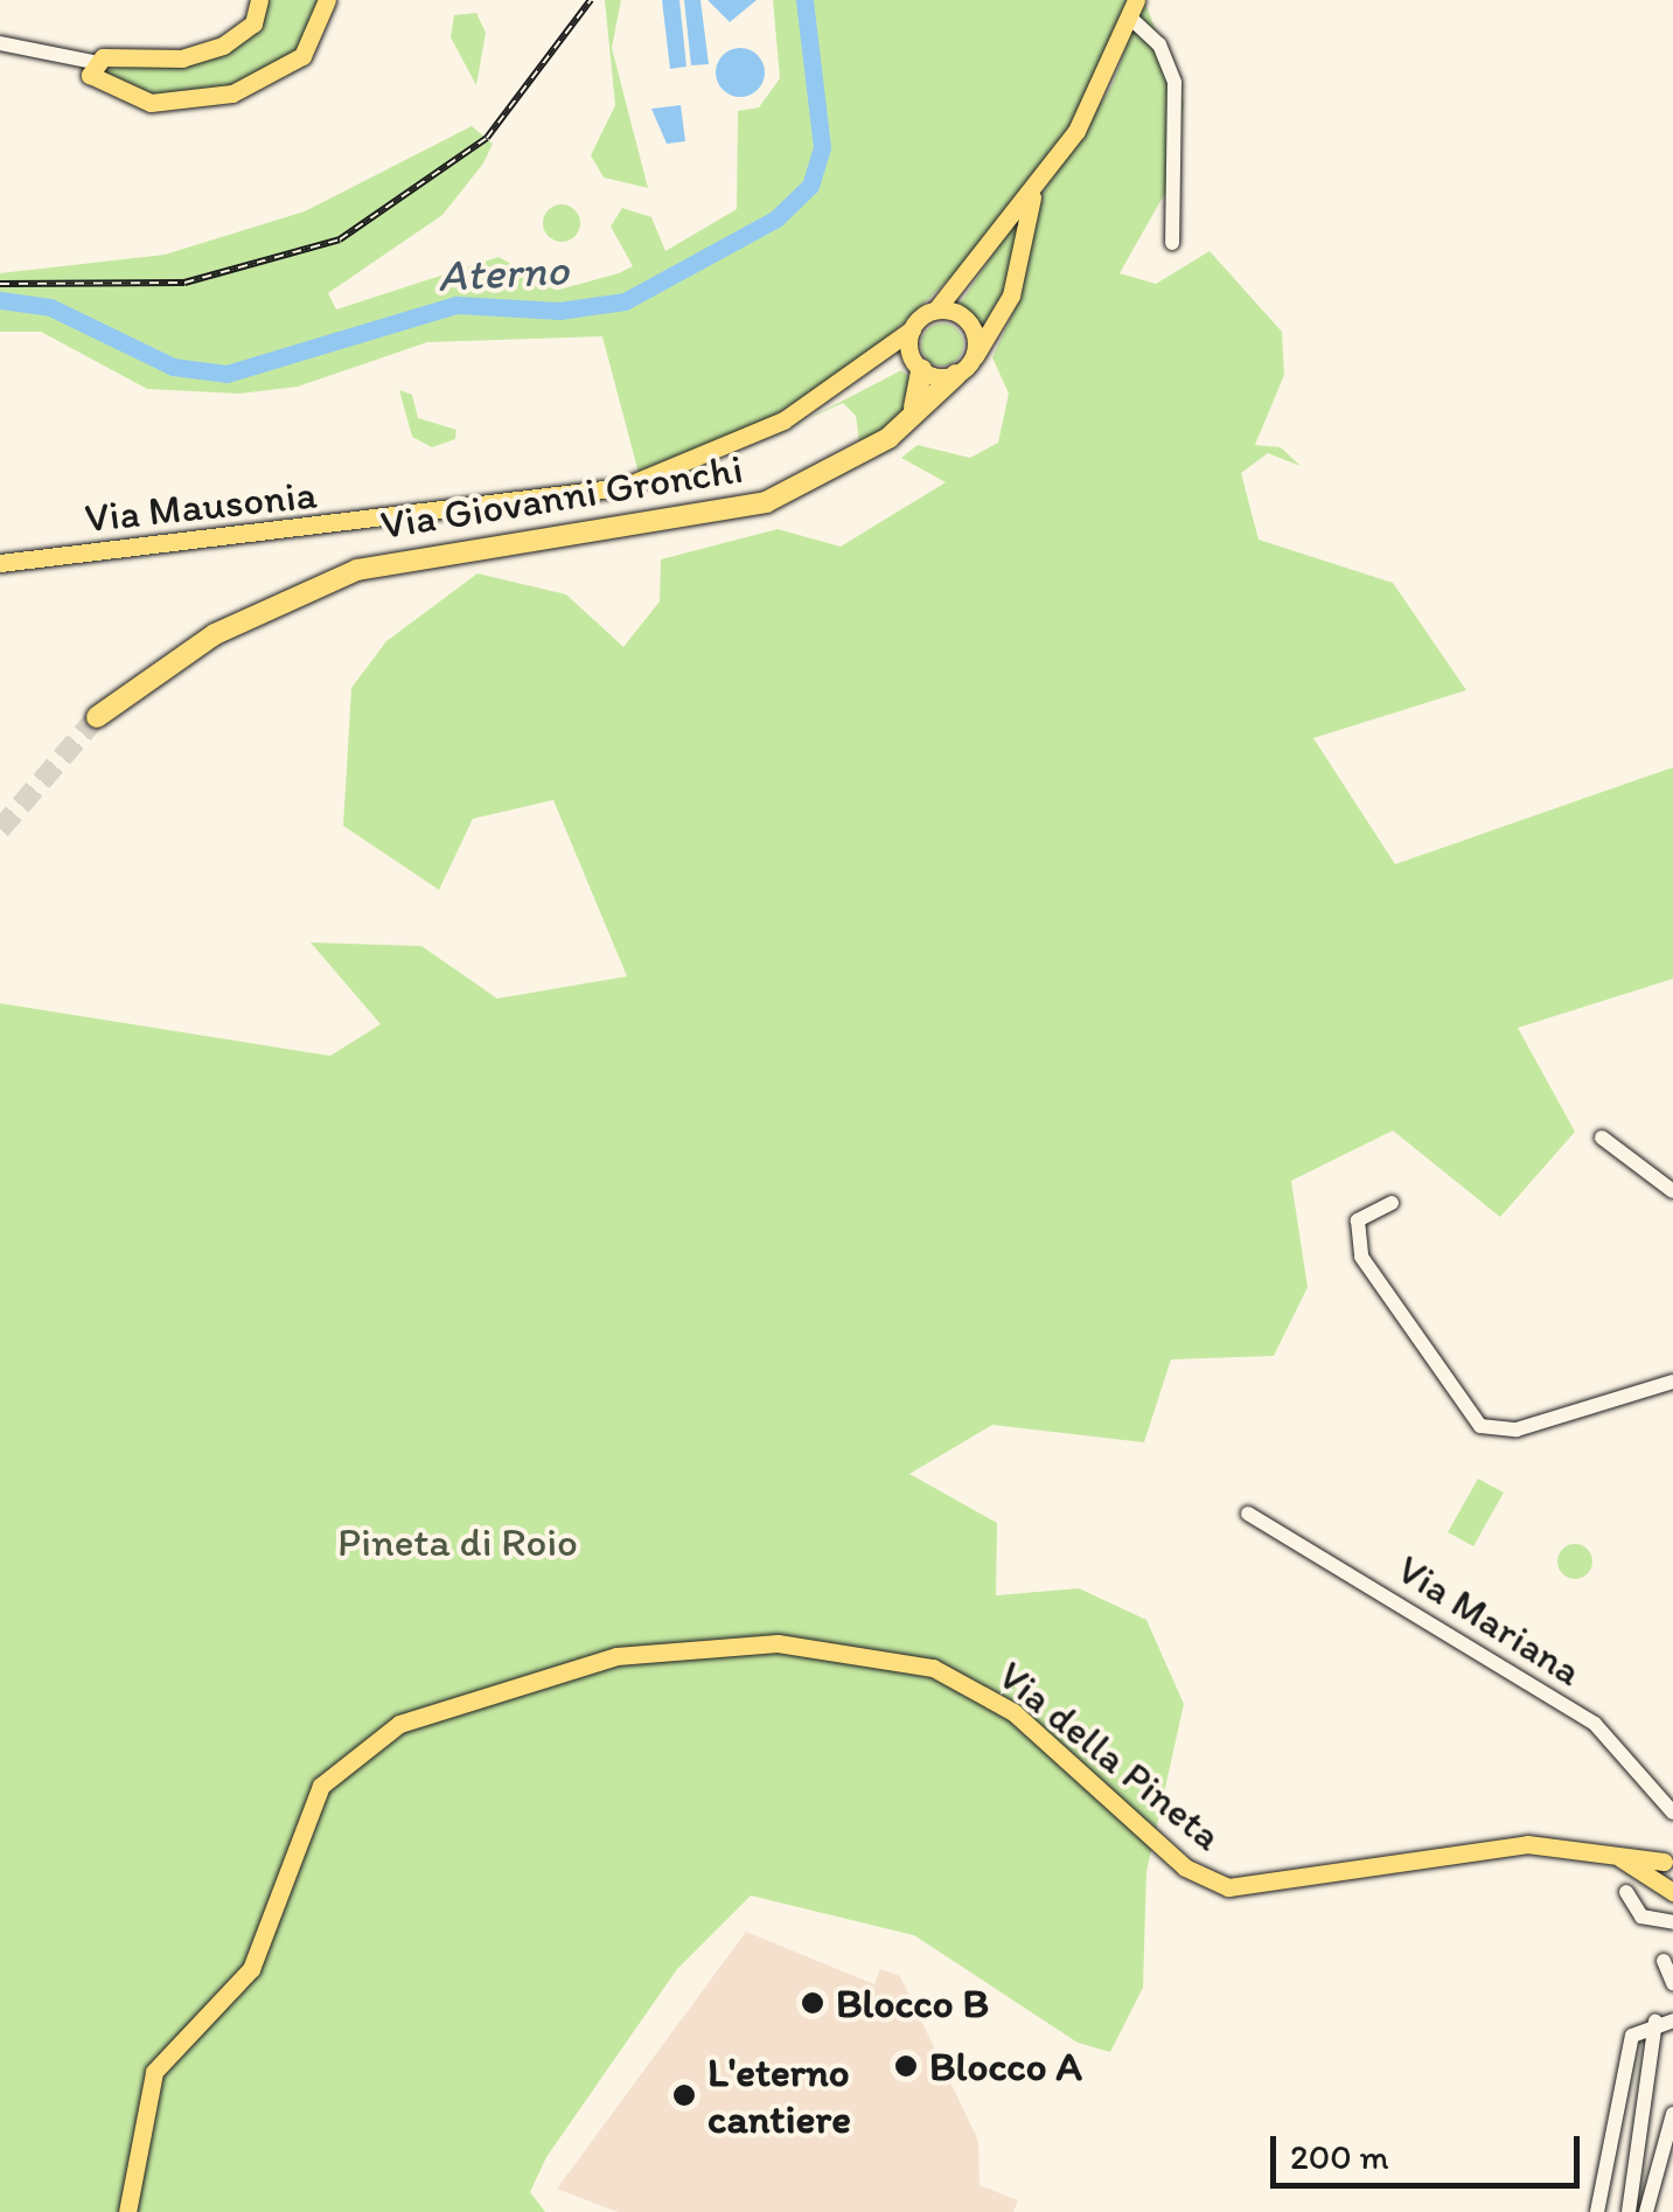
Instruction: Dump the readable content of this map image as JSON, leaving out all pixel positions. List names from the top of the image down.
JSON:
{
  "streets": {
    "highway": ["Via Giovanni Gronchi"],
    "main road": ["Via Mausonia", "Via della Pineta"],
    "street": ["Via Mariana"]
  },
  "crossings": [
    ["Via Giovanni Gronchi", "Via Mausonia"]
  ],
  "water": ["Aterno"],
  "parks": ["Pineta di Roio"],
  "places": ["Blocco B", "Blocco A", "L'eterno cantiere"],
  "scale_bar": "200 m"
}
